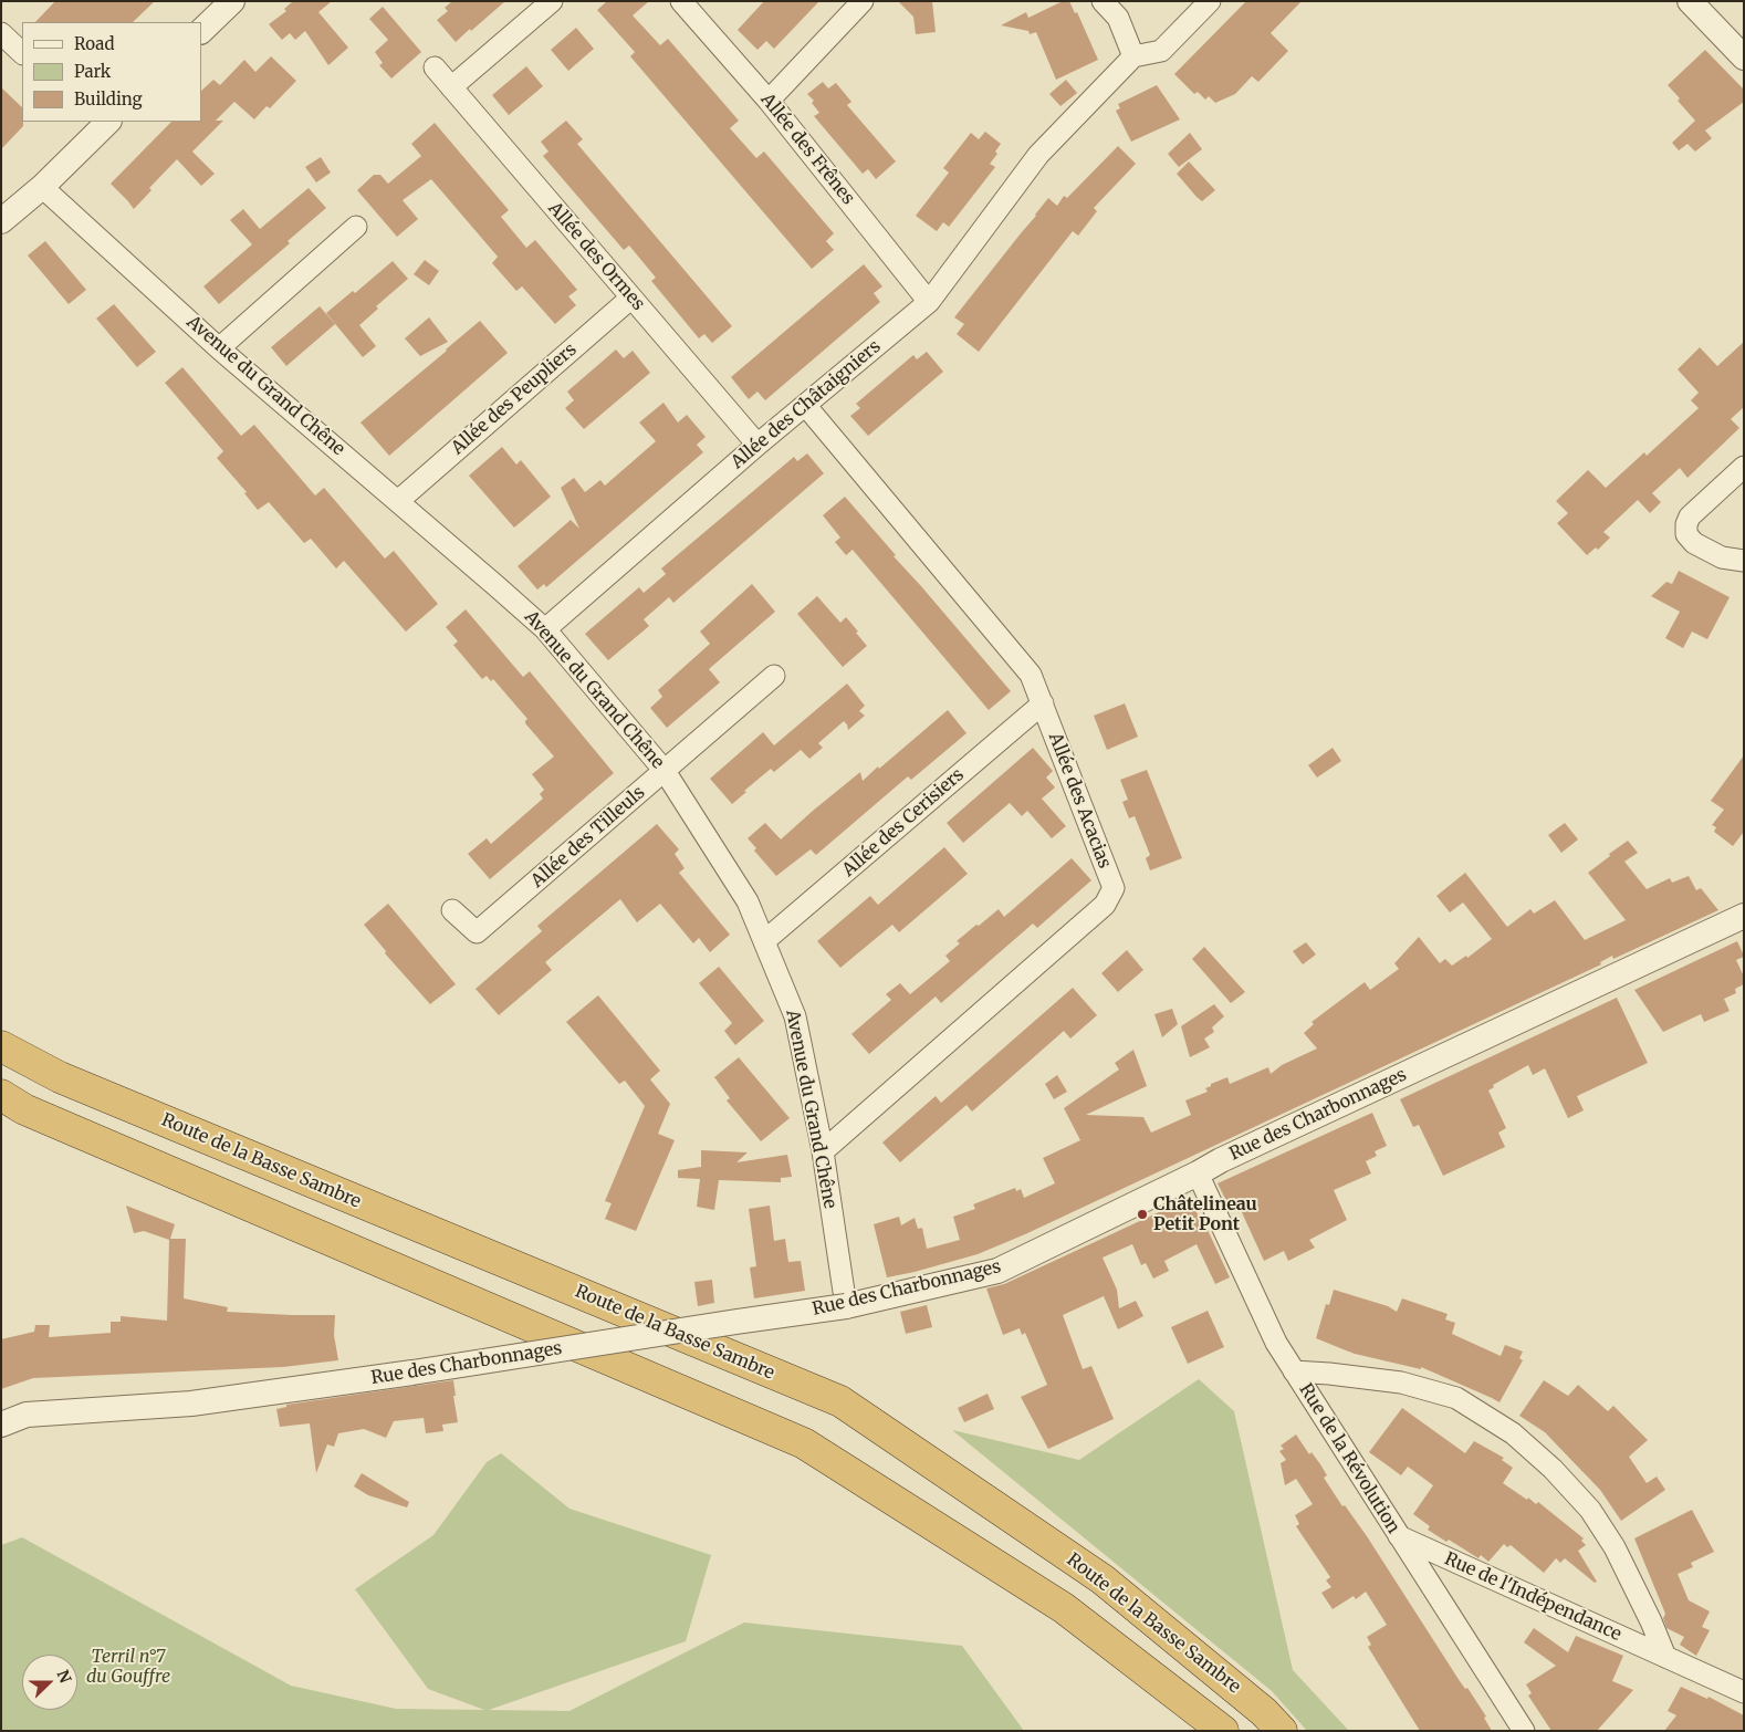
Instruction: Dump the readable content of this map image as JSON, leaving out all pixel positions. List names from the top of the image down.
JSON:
{
  "streets": {
    "highway": ["Route de la Basse Sambre"],
    "street": [
      "Allée des Frênes",
      "Allée des Ormes",
      "Avenue du Grand Chêne",
      "Allée des Peupliers",
      "Allée des Châtaigniers",
      "Allée des Acacias",
      "Allée des Cerisiers",
      "Allée des Tilleuls",
      "Rue des Charbonnages",
      "Rue de la Révolution",
      "Rue de l'Indépendance"
    ]
  },
  "crossings": [
    ["Allée des Frênes", "Allée des Châtaigniers"],
    ["Allée des Ormes", "Allée des Peupliers"],
    ["Allée des Ormes", "Allée des Châtaigniers"],
    ["Avenue du Grand Chêne", "Allée des Peupliers"],
    ["Avenue du Grand Chêne", "Allée des Châtaigniers"],
    ["Avenue du Grand Chêne", "Allée des Acacias"],
    ["Avenue du Grand Chêne", "Allée des Cerisiers"],
    ["Avenue du Grand Chêne", "Allée des Tilleuls"],
    ["Avenue du Grand Chêne", "Rue des Charbonnages"],
    ["Allée des Châtaigniers", "Allée des Acacias"],
    ["Allée des Acacias", "Allée des Cerisiers"],
    ["Rue des Charbonnages", "Rue de la Révolution"],
    ["Rue de la Révolution", "Rue de l'Indépendance"]
  ],
  "parks": ["Terril n°7 du Gouffre"],
  "places": ["Châtelineau Petit Pont"],
  "legend": ["Road", "Park", "Building"],
  "north": "right"
}
